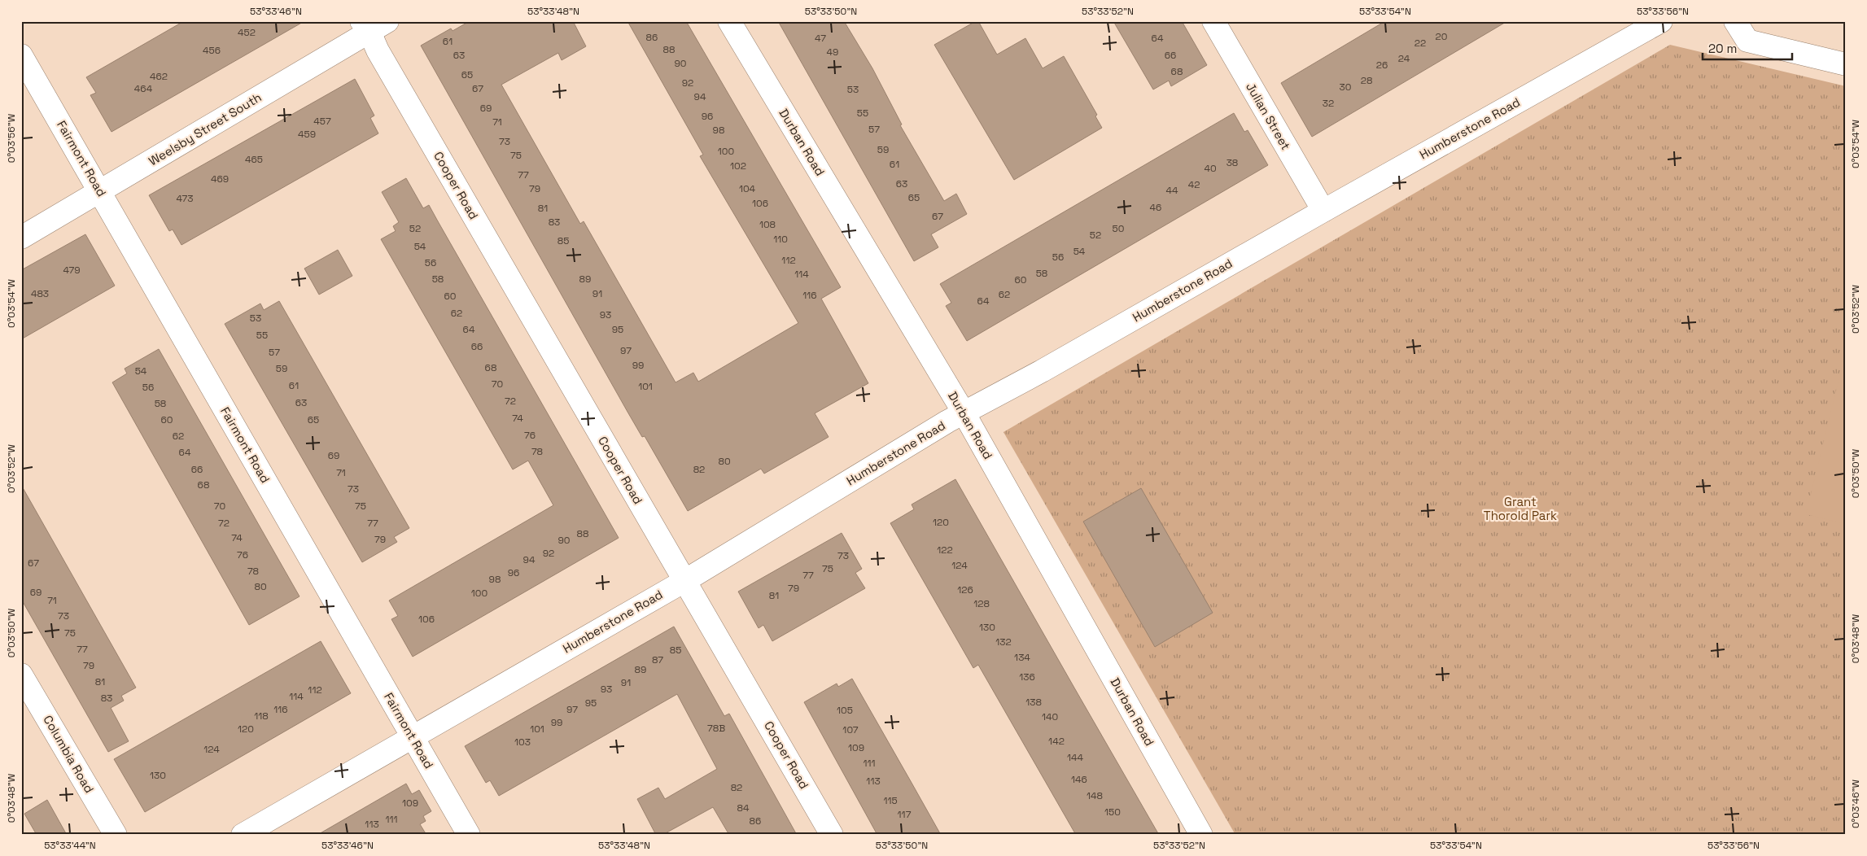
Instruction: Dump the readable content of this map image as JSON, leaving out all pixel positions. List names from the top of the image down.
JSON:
{
  "streets": {
    "street": [
      "Julian Street",
      "Humberstone Road",
      "Weelsby Street South",
      "Durban Road",
      "Fairmont Road",
      "Cooper Road",
      "Columbia Road"
    ]
  },
  "crossings": [
    ["Julian Street", "Humberstone Road"],
    ["Humberstone Road", "Durban Road"],
    ["Humberstone Road", "Fairmont Road"],
    ["Humberstone Road", "Cooper Road"],
    ["Weelsby Street South", "Fairmont Road"],
    ["Weelsby Street South", "Cooper Road"]
  ],
  "parks": ["Grant Thorold Park"],
  "house_numbers": [
    "452",
    "20",
    "86",
    "47",
    "64",
    "61",
    "22",
    "88",
    "456",
    "49",
    "63",
    "66",
    "24",
    "90",
    "26",
    "68",
    "65",
    "462",
    "28",
    "92",
    "30",
    "464",
    "67",
    "53",
    "94",
    "32",
    "69",
    "55",
    "96",
    "457",
    "71",
    "57",
    "98",
    "459",
    "73",
    "59",
    "100",
    "75",
    "465",
    "38",
    "61",
    "102",
    "40",
    "77",
    "469",
    "63",
    "42",
    "79",
    "104",
    "44",
    "65",
    "473",
    "106",
    "46",
    "81",
    "67",
    "83",
    "108",
    "52",
    "50",
    "52",
    "110",
    "85",
    "54",
    "54",
    "56",
    "112",
    "56",
    "479",
    "58",
    "114",
    "58",
    "89",
    "60",
    "483",
    "91",
    "62",
    "116",
    "60",
    "64",
    "62",
    "93",
    "53",
    "64",
    "95",
    "55",
    "66",
    "97",
    "57",
    "99",
    "68",
    "59",
    "54",
    "70",
    "61",
    "101",
    "56",
    "72",
    "63",
    "58",
    "74",
    "60",
    "65",
    "76",
    "62",
    "78",
    "64",
    "69",
    "80",
    "66",
    "82",
    "71",
    "68",
    "73",
    "70",
    "75",
    "120",
    "72",
    "77",
    "88",
    "74",
    "79",
    "90",
    "122",
    "92",
    "76",
    "73",
    "94",
    "67",
    "124",
    "75",
    "78",
    "96",
    "77",
    "98",
    "80",
    "79",
    "126",
    "69",
    "100",
    "81",
    "71",
    "128",
    "73",
    "106",
    "130",
    "75",
    "132",
    "77",
    "85",
    "134",
    "87",
    "79",
    "89",
    "136",
    "81",
    "91",
    "93",
    "112",
    "114",
    "83",
    "138",
    "95",
    "116",
    "97",
    "105",
    "118",
    "140",
    "99",
    "78B",
    "120",
    "101",
    "107",
    "142",
    "103",
    "109",
    "124",
    "144",
    "111",
    "130",
    "146",
    "113",
    "82",
    "148",
    "115",
    "109",
    "84",
    "150",
    "117",
    "111",
    "86",
    "113"
  ],
  "scale_bar": "20 m",
  "coordinates": [
    "53°33'46\"N",
    "53°33'48\"N",
    "53°33'50\"N",
    "53°33'52\"N",
    "53°33'54\"N",
    "53°33'56\"N",
    "0°03'56\"W",
    "0°03'54\"W",
    "0°03'52\"W",
    "0°03'50\"W",
    "0°03'48\"W",
    "0°03'46\"W",
    "53°33'44\"N"
  ]
}
